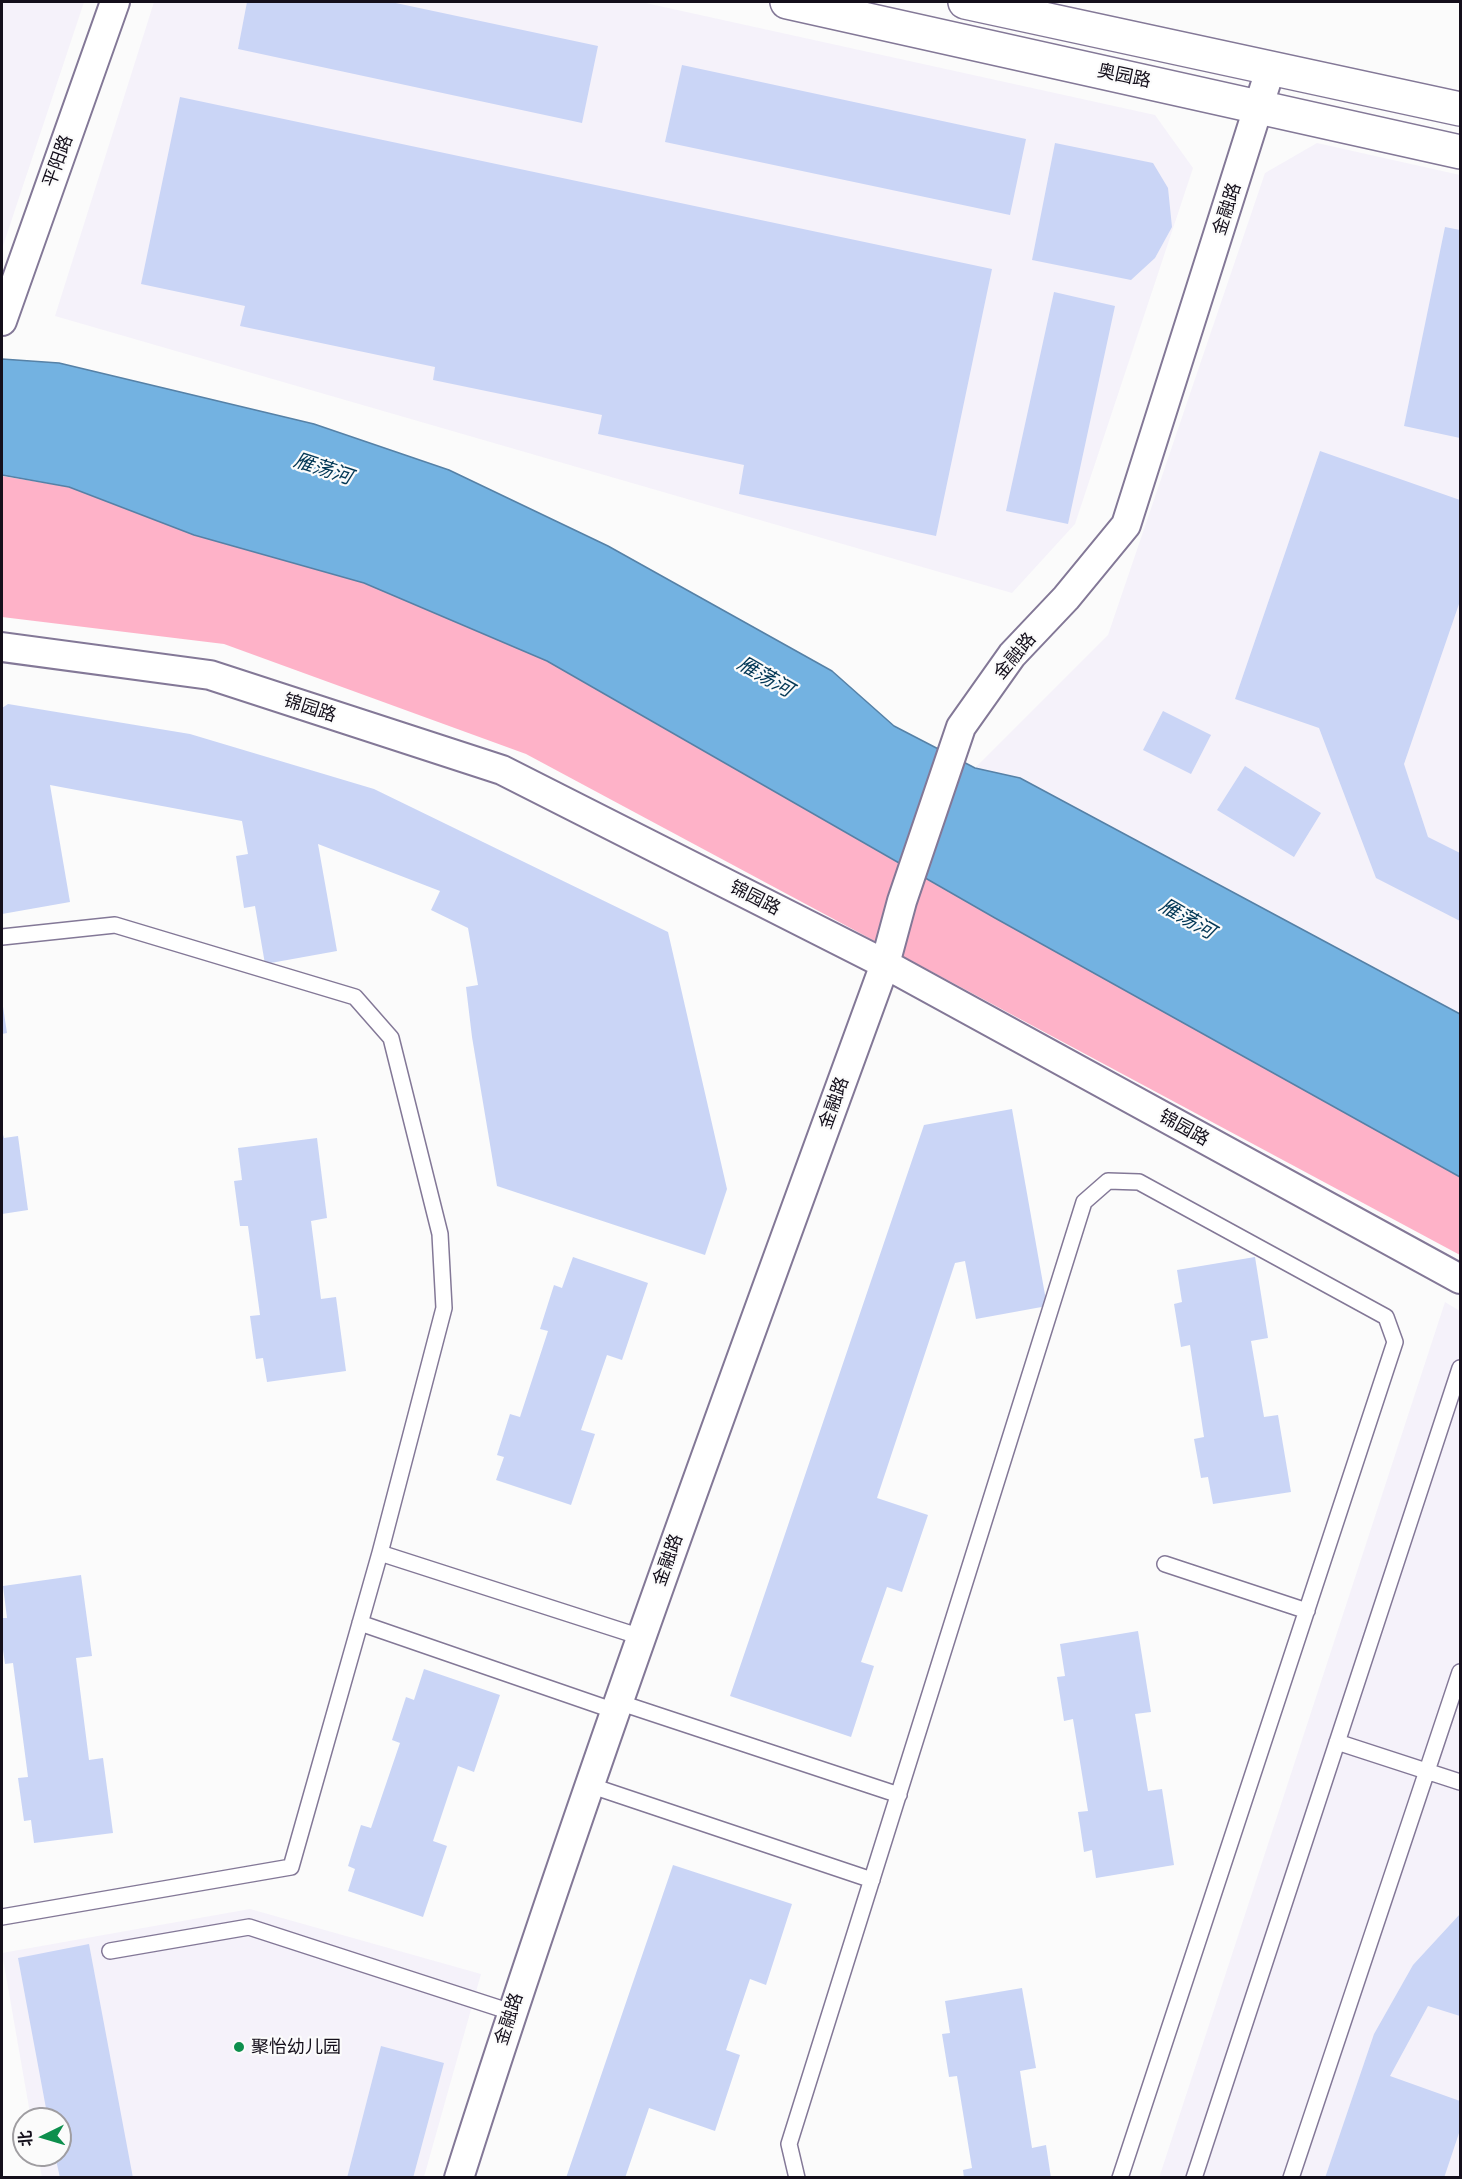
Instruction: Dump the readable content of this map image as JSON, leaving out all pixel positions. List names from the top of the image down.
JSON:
{
  "streets": {
    "street": [
      "奥园路",
      "平阳路",
      "金融路",
      "锦园路"
    ]
  },
  "crossings": [
    ["奥园路", "金融路"],
    ["金融路", "锦园路"]
  ],
  "water": ["雁荡河"],
  "places": ["聚怡幼儿园"],
  "north": "left"
}
